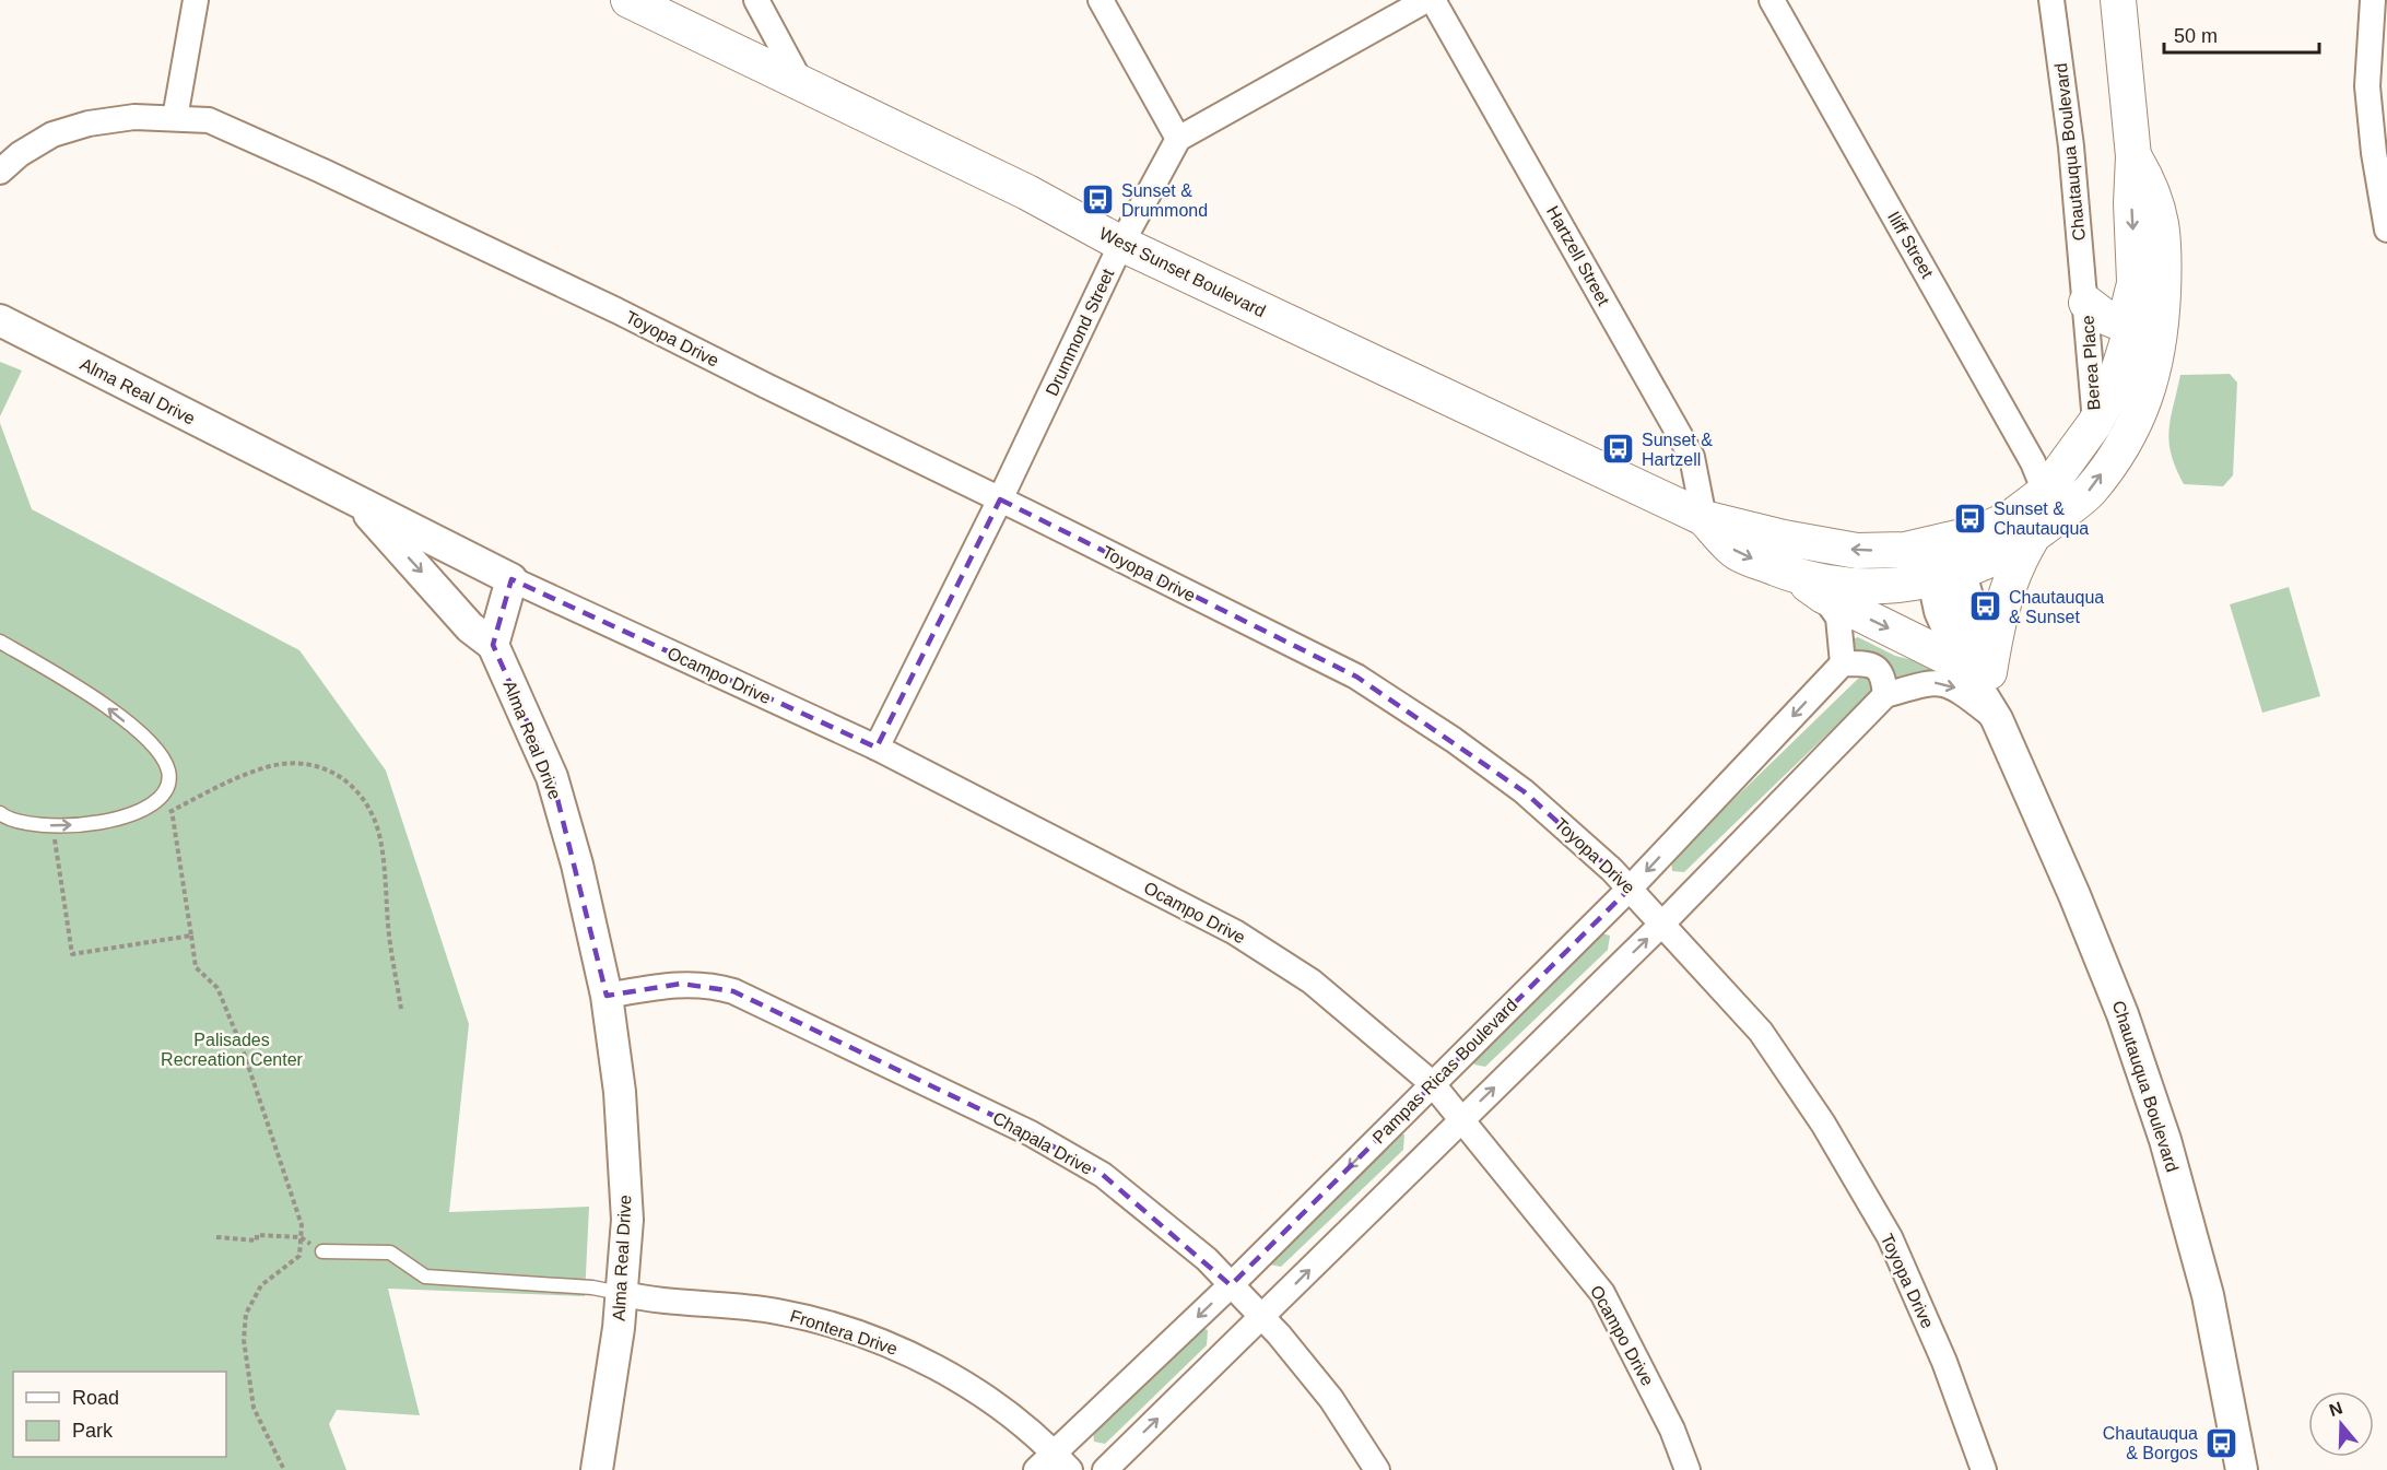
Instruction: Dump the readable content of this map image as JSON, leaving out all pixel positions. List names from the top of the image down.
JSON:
{
  "streets": {
    "main road": ["West Sunset Boulevard"],
    "street": [
      "Chautauqua Boulevard",
      "Iliff Street",
      "Hartzell Street",
      "Drummond Street",
      "Toyopa Drive",
      "Berea Place",
      "Alma Real Drive",
      "Ocampo Drive",
      "Pampas Ricas Boulevard",
      "Chapala Drive",
      "Frontera Drive"
    ]
  },
  "crossings": [
    ["Chautauqua Boulevard", "West Sunset Boulevard"],
    ["Chautauqua Boulevard", "Berea Place"],
    ["Iliff Street", "West Sunset Boulevard"],
    ["Hartzell Street", "West Sunset Boulevard"],
    ["West Sunset Boulevard", "Drummond Street"],
    ["West Sunset Boulevard", "Berea Place"],
    ["Drummond Street", "Toyopa Drive"],
    ["Drummond Street", "Ocampo Drive"],
    ["Toyopa Drive", "Pampas Ricas Boulevard"],
    ["Alma Real Drive", "Ocampo Drive"],
    ["Alma Real Drive", "Chapala Drive"],
    ["Alma Real Drive", "Frontera Drive"],
    ["Ocampo Drive", "Pampas Ricas Boulevard"],
    ["Pampas Ricas Boulevard", "Chapala Drive"],
    ["Pampas Ricas Boulevard", "Frontera Drive"]
  ],
  "parks": ["Palisades Recreation Center"],
  "places": {
    "bus stop": [
      "Sunset & Drummond",
      "Sunset & Hartzell",
      "Sunset & Chautauqua",
      "Chautauqua & Sunset",
      "Chautauqua & Borgos"
    ]
  },
  "legend": ["Road", "Park"],
  "scale_bar": "50 m",
  "north": "top"
}
